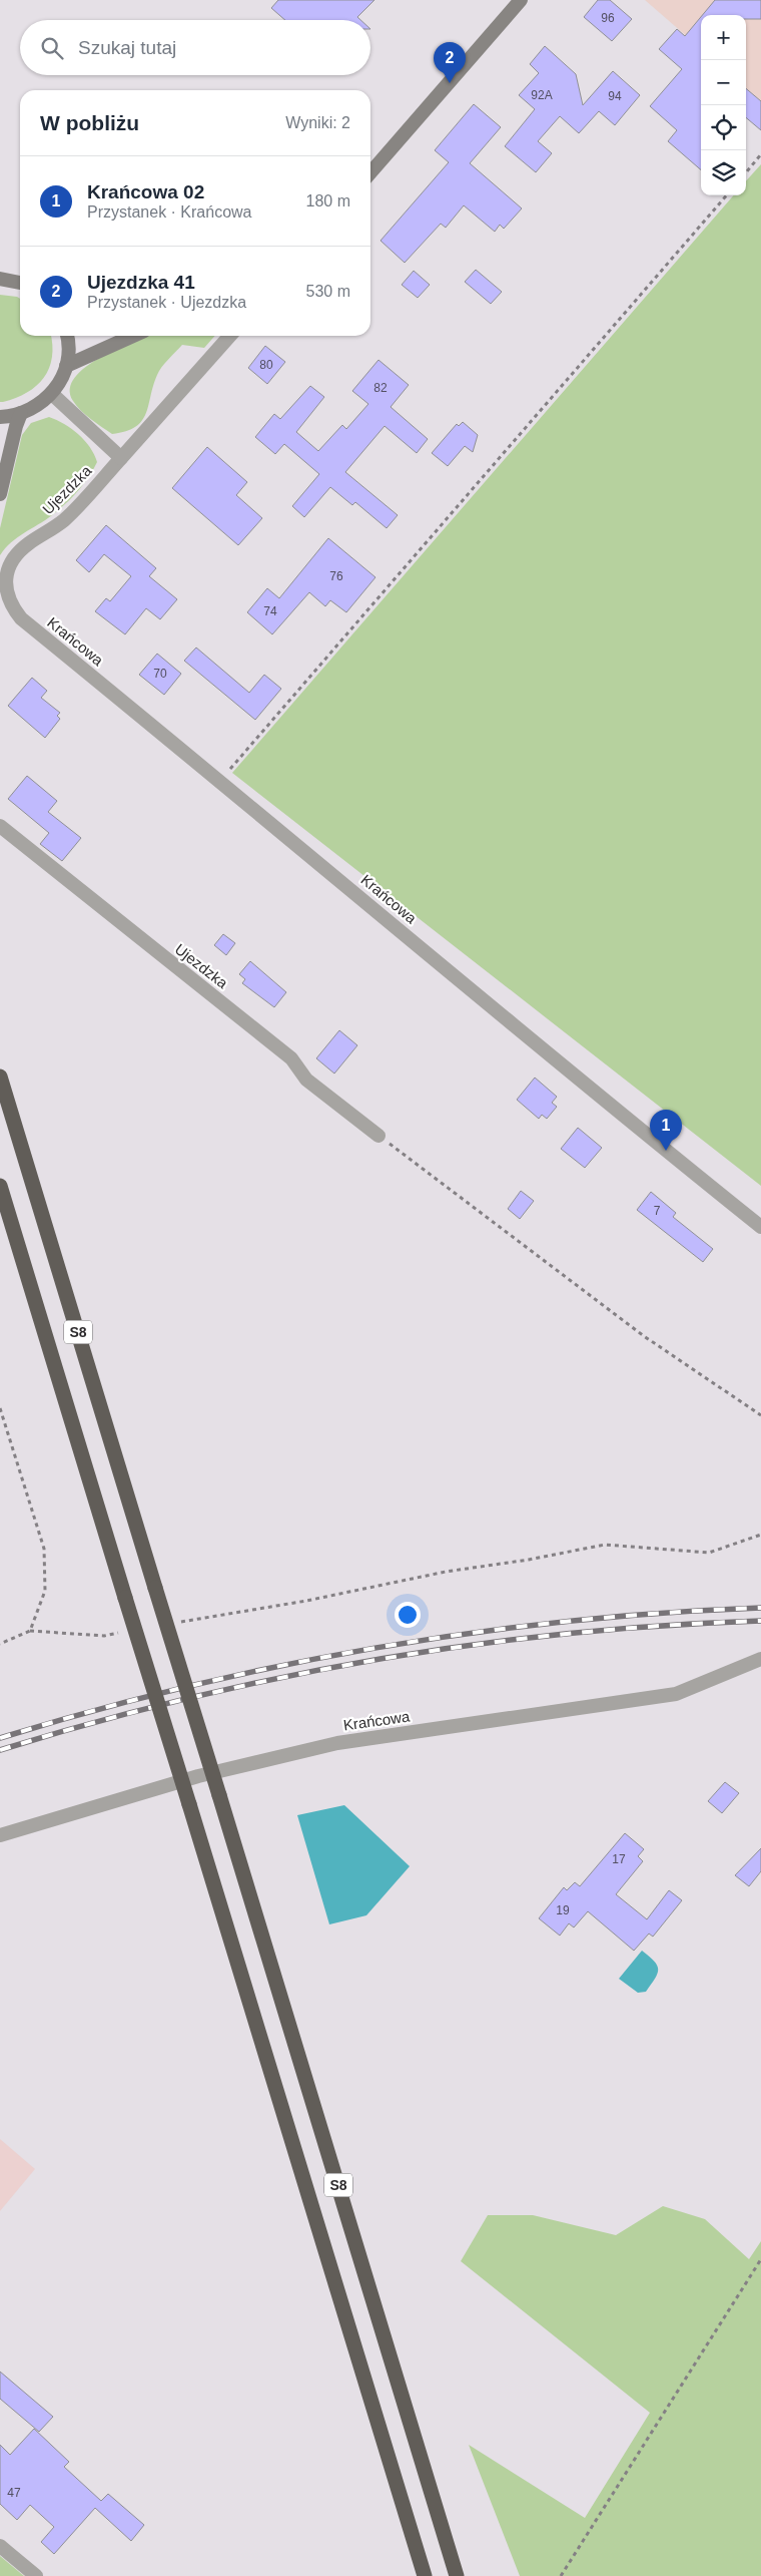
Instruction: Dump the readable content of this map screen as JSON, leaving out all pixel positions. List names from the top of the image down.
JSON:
{
  "streets": {
    "highway": ["S8"],
    "street": ["Ujezdzka", "Krańcowa"]
  },
  "crossings": [
    ["Ujezdzka", "Krańcowa"]
  ],
  "house_numbers": [
    "96",
    "92A",
    "94",
    "80",
    "82",
    "76",
    "74",
    "70",
    "7",
    "17",
    "19",
    "47"
  ],
  "page": {
    "map_buttons": ["+", "−"],
    "search": "Szukaj tutaj",
    "pins": ["2", "1"],
    "heading": ["W pobliżu", "Wyniki: 2"],
    "list": [
      {
        "mark": "1",
        "name": "Krańcowa 02",
        "note": "Przystanek · Krańcowa",
        "value": "180 m"
      },
      {
        "mark": "2",
        "name": "Ujezdzka 41",
        "note": "Przystanek · Ujezdzka",
        "value": "530 m"
      }
    ]
  }
}
